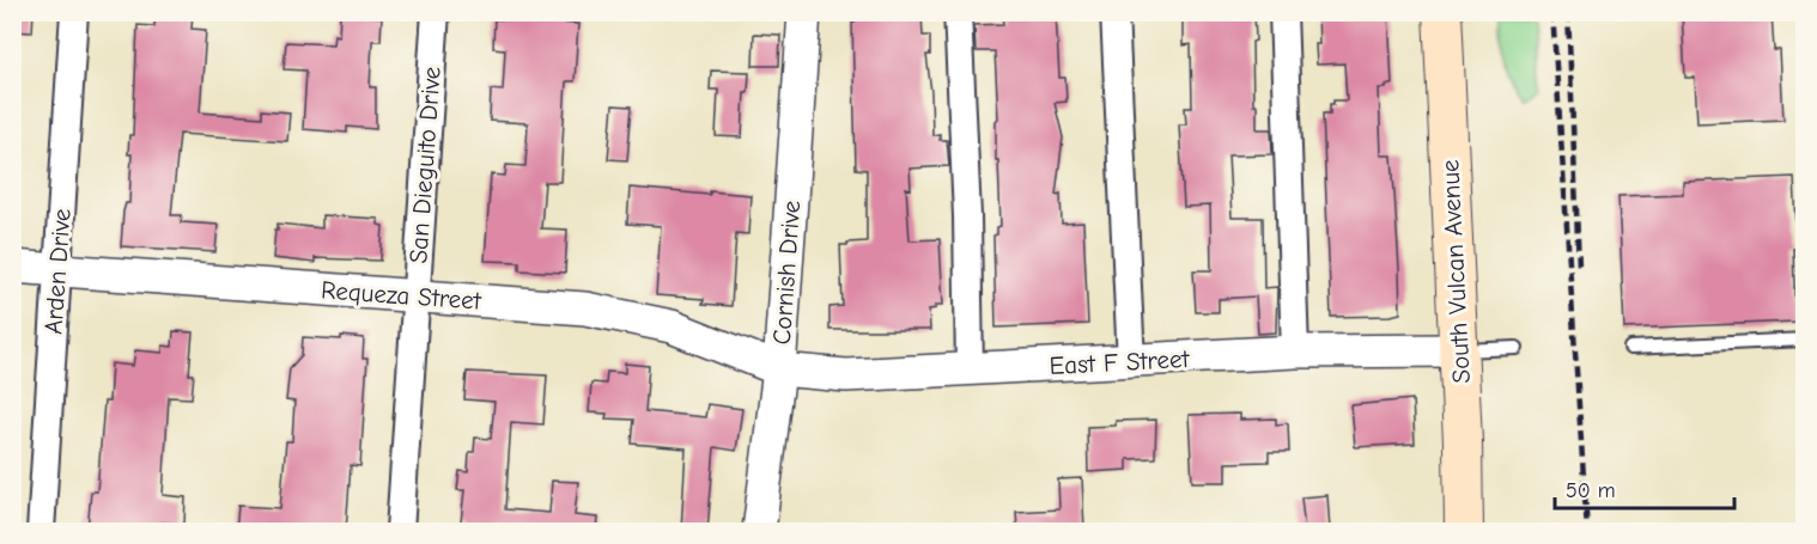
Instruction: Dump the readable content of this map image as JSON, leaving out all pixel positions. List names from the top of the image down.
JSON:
{
  "streets": {
    "main road": ["South Vulcan Avenue"],
    "street": [
      "San Dieguito Drive",
      "Arden Drive",
      "Cornish Drive",
      "Requeza Street",
      "East F Street"
    ]
  },
  "crossings": [
    ["San Dieguito Drive", "Requeza Street"],
    ["Arden Drive", "Requeza Street"],
    ["South Vulcan Avenue", "East F Street"],
    ["Cornish Drive", "Requeza Street"],
    ["Cornish Drive", "East F Street"],
    ["Requeza Street", "East F Street"]
  ],
  "scale_bar": "50 m"
}
